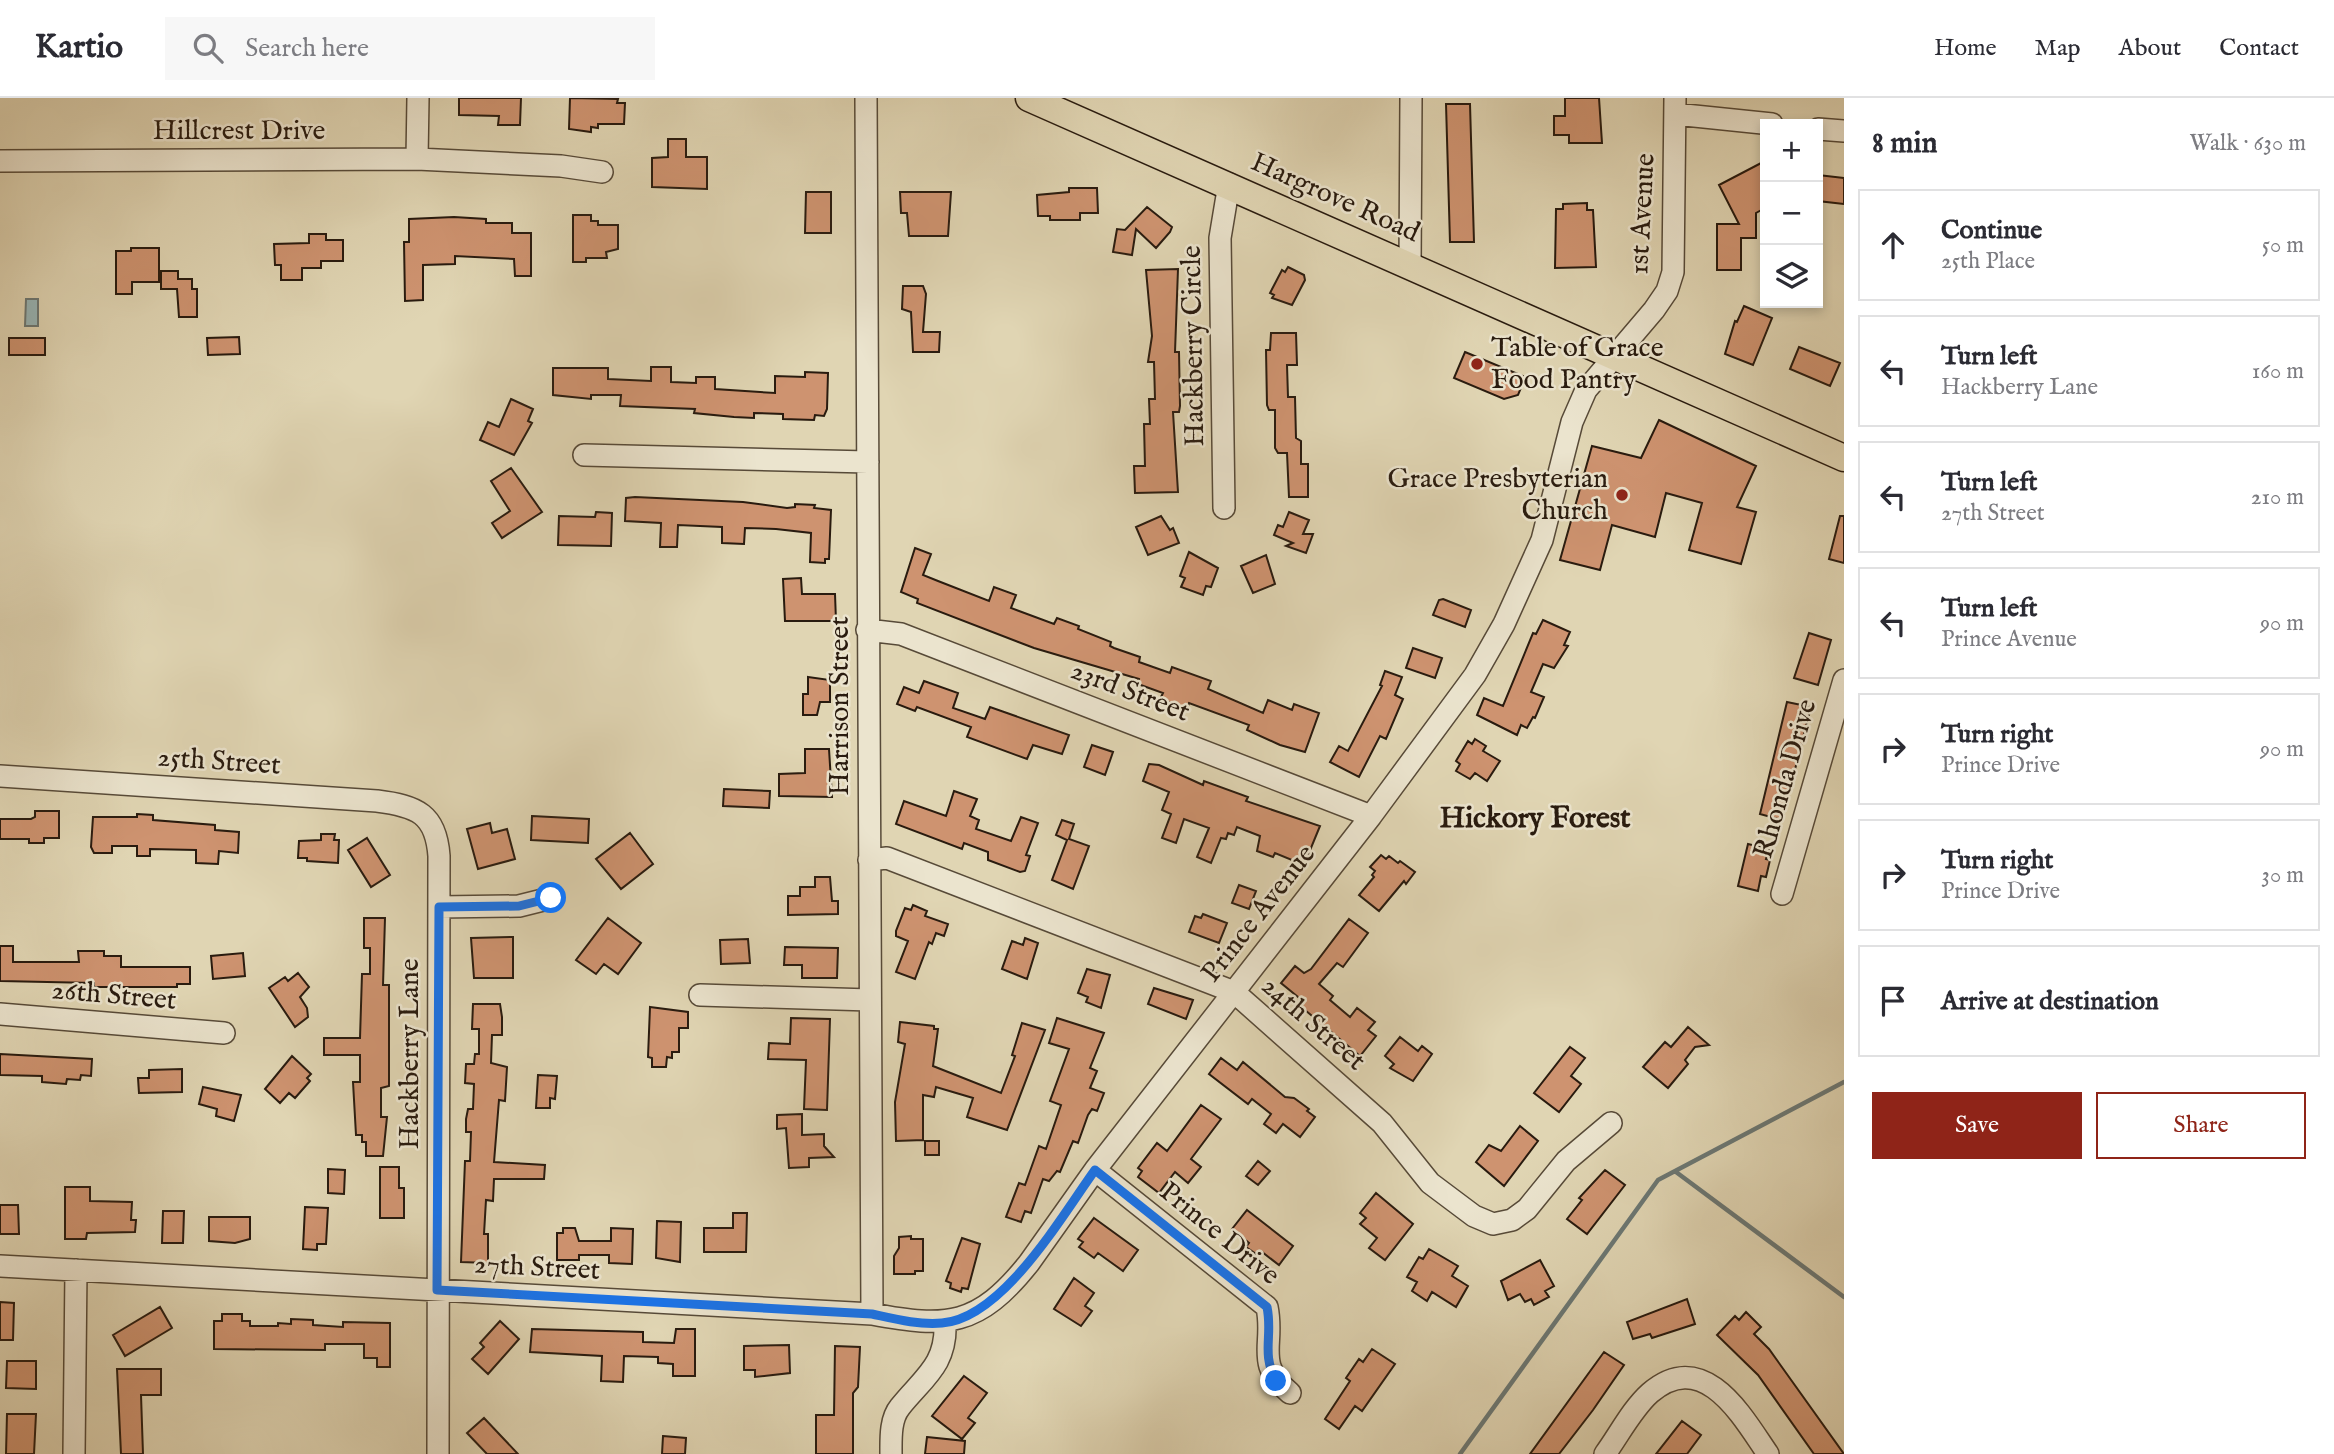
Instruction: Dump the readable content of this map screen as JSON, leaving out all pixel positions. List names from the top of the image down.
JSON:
{
  "streets": {
    "main road": ["Hargrove Road"],
    "street": [
      "Hillcrest Drive",
      "1st Avenue",
      "Hackberry Circle",
      "23rd Street",
      "Harrison Street",
      "25th Street",
      "Rhonda Drive",
      "Prince Avenue",
      "26th Street",
      "24th Street",
      "Hackberry Lane",
      "Prince Drive",
      "27th Street"
    ]
  },
  "crossings": [
    ["Hargrove Road", "1st Avenue"],
    ["Hargrove Road", "Hackberry Circle"],
    ["Hargrove Road", "Prince Avenue"],
    ["1st Avenue", "Prince Avenue"],
    ["23rd Street", "Harrison Street"],
    ["23rd Street", "Prince Avenue"],
    ["Harrison Street", "24th Street"],
    ["Harrison Street", "27th Street"],
    ["25th Street", "Hackberry Lane"],
    ["Prince Avenue", "24th Street"],
    ["Prince Avenue", "Prince Drive"],
    ["Prince Avenue", "27th Street"],
    ["Hackberry Lane", "27th Street"]
  ],
  "districts": ["Hickory Forest"],
  "places": ["Table of Grace Food Pantry", "Grace Presbyterian Church"],
  "page": {
    "header": "Kartio",
    "search": "Search here",
    "nav": [
      "Home",
      "Map",
      "About",
      "Contact"
    ],
    "heading": ["8 min", "Walk · 630 m"],
    "map_buttons": ["+", "−"],
    "list": [
      ["Continue", "25th Place", "50 m"],
      ["Turn left", "Hackberry Lane", "160 m"],
      ["Turn left", "27th Street", "210 m"],
      ["Turn left", "Prince Avenue", "90 m"],
      ["Turn right", "Prince Drive", "90 m"],
      ["Turn right", "Prince Drive", "30 m"],
      "Arrive at destination"
    ],
    "buttons": ["Save", "Share"]
  }
}
